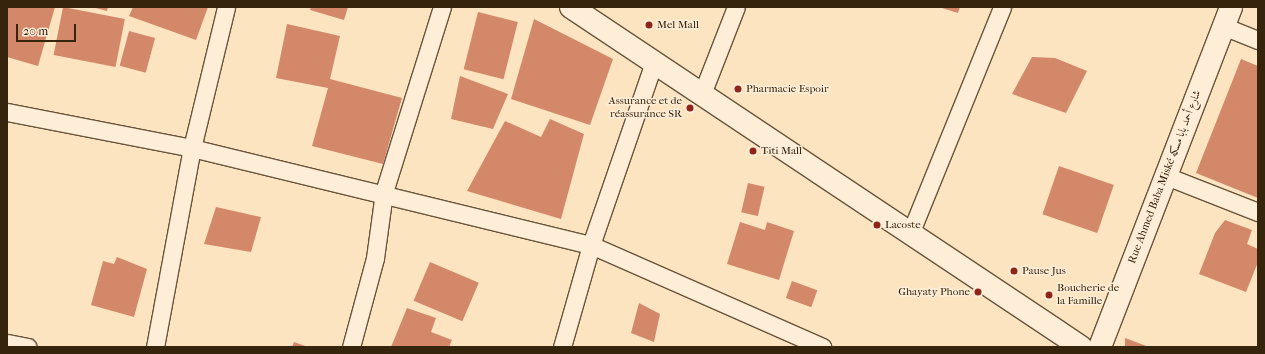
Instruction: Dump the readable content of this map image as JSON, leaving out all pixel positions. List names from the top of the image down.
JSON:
{
  "streets": {
    "street": ["Rue Ahmed Baba Miské شارع أحمد بابا مسكه"]
  },
  "places": [
    "Mel Mall",
    "Pharmacie Espoir",
    "Assurance et de réassurance SR",
    "Titi Mall",
    "Lacoste",
    "Pause Jus",
    "Ghayaty Phone",
    "Boucherie de la Famille"
  ],
  "scale_bar": "20 m"
}
